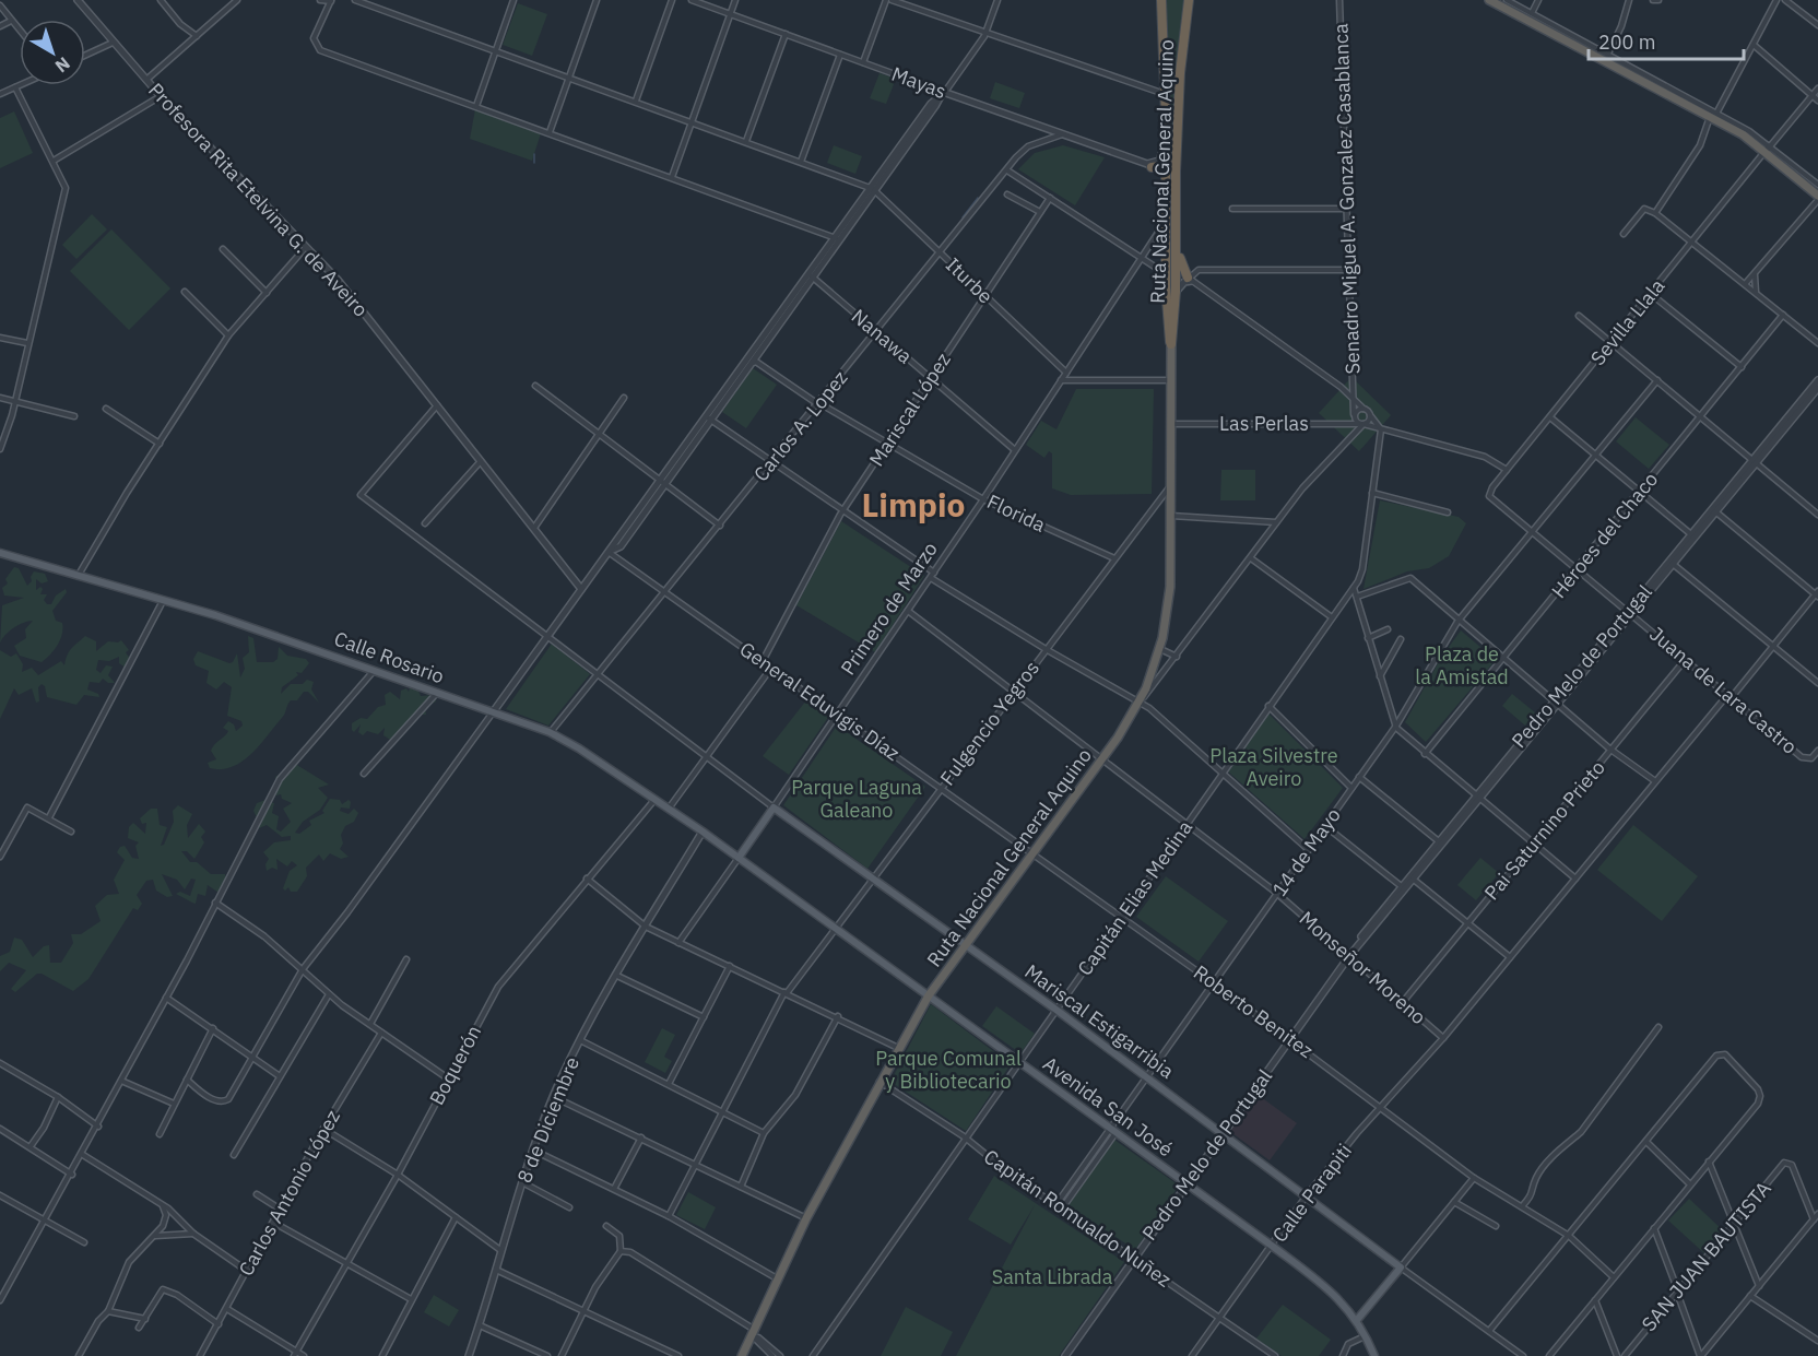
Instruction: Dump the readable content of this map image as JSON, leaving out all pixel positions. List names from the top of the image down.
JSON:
{
  "streets": {
    "highway": ["Ruta Nacional General Aquino"],
    "main road": [
      "Primero de Marzo",
      "Calle Rosario",
      "Mariscal Estigarribia",
      "Avenida San José"
    ],
    "street": [
      "Mayas",
      "Senadro Miguel A. Gonzalez Casablanca",
      "Profesora Rita Etelvina G. de Aveiro",
      "Iturbe",
      "Sevilla Llala",
      "Nanawa",
      "Mariscal López",
      "Las Perlas",
      "Carlos A. Lopez",
      "Florida",
      "Héroes del Chaco",
      "Pedro Melo de Portugal",
      "Juana de Lara Castro",
      "General Eduvigis Díaz",
      "Fulgencio Yegros",
      "Pai Saturnino Prieto",
      "14 de Mayo",
      "Capitán Elias Medina",
      "Monseñor Moreno",
      "Roberto Benitez",
      "Boquerón",
      "8 de Diciembre",
      "Carlos Antonio López",
      "Calle Parapiti",
      "Capitán Romualdo Nuñez",
      "SAN JUAN BAUTISTA"
    ]
  },
  "crossings": [
    ["Mayas", "Carlos A. Lopez"],
    ["Ruta Nacional General Aquino", "Las Perlas"],
    ["Ruta Nacional General Aquino", "Primero de Marzo"],
    ["Ruta Nacional General Aquino", "General Eduvigis Díaz"],
    ["Ruta Nacional General Aquino", "Fulgencio Yegros"],
    ["Ruta Nacional General Aquino", "Monseñor Moreno"],
    ["Ruta Nacional General Aquino", "Roberto Benitez"],
    ["Ruta Nacional General Aquino", "Mariscal Estigarribia"],
    ["Ruta Nacional General Aquino", "Avenida San José"],
    ["Ruta Nacional General Aquino", "Capitán Romualdo Nuñez"],
    ["Iturbe", "Mariscal López"],
    ["Iturbe", "Carlos A. Lopez"],
    ["Iturbe", "Primero de Marzo"],
    ["Sevilla Llala", "Las Perlas"],
    ["Sevilla Llala", "Juana de Lara Castro"],
    ["Nanawa", "Mariscal López"],
    ["Nanawa", "Carlos A. Lopez"],
    ["Nanawa", "Primero de Marzo"],
    ["Mariscal López", "Florida"],
    ["Mariscal López", "General Eduvigis Díaz"],
    ["Las Perlas", "Capitán Elias Medina"],
    ["Carlos A. Lopez", "Florida"],
    ["Carlos A. Lopez", "Calle Rosario"],
    ["Carlos A. Lopez", "General Eduvigis Díaz"],
    ["Florida", "Primero de Marzo"],
    ["Florida", "Fulgencio Yegros"],
    ["Héroes del Chaco", "Juana de Lara Castro"],
    ["Primero de Marzo", "Calle Rosario"],
    ["Primero de Marzo", "General Eduvigis Díaz"],
    ["Primero de Marzo", "Monseñor Moreno"],
    ["Primero de Marzo", "Mariscal Estigarribia"],
    ["Primero de Marzo", "Avenida San José"],
    ["Calle Rosario", "Boquerón"],
    ["Calle Rosario", "Avenida San José"],
    ["Calle Rosario", "8 de Diciembre"],
    ["Pedro Melo de Portugal", "Juana de Lara Castro"],
    ["Pedro Melo de Portugal", "Monseñor Moreno"],
    ["Pedro Melo de Portugal", "Roberto Benitez"],
    ["Pedro Melo de Portugal", "Mariscal Estigarribia"],
    ["Pedro Melo de Portugal", "Avenida San José"],
    ["Pedro Melo de Portugal", "Capitán Romualdo Nuñez"],
    ["Juana de Lara Castro", "Pai Saturnino Prieto"],
    ["Juana de Lara Castro", "14 de Mayo"],
    ["Juana de Lara Castro", "Calle Parapiti"],
    ["General Eduvigis Díaz", "Fulgencio Yegros"],
    ["General Eduvigis Díaz", "Roberto Benitez"],
    ["Fulgencio Yegros", "Monseñor Moreno"],
    ["Fulgencio Yegros", "Mariscal Estigarribia"],
    ["Fulgencio Yegros", "Avenida San José"],
    ["Pai Saturnino Prieto", "Monseñor Moreno"],
    ["14 de Mayo", "Monseñor Moreno"],
    ["14 de Mayo", "Roberto Benitez"],
    ["14 de Mayo", "Mariscal Estigarribia"],
    ["14 de Mayo", "Avenida San José"],
    ["14 de Mayo", "Capitán Romualdo Nuñez"],
    ["Capitán Elias Medina", "Monseñor Moreno"],
    ["Capitán Elias Medina", "Roberto Benitez"],
    ["Capitán Elias Medina", "Mariscal Estigarribia"],
    ["Capitán Elias Medina", "Avenida San José"],
    ["Capitán Elias Medina", "Capitán Romualdo Nuñez"],
    ["Monseñor Moreno", "Calle Parapiti"],
    ["Roberto Benitez", "Calle Parapiti"],
    ["Mariscal Estigarribia", "Calle Parapiti"],
    ["Avenida San José", "Calle Parapiti"],
    ["Calle Parapiti", "Capitán Romualdo Nuñez"]
  ],
  "districts": ["Limpio"],
  "parks": [
    "Plaza de la Amistad",
    "Plaza Silvestre Aveiro",
    "Parque Laguna Galeano",
    "Parque Comunal y Bibliotecario",
    "Santa Librada"
  ],
  "scale_bar": "200 m",
  "north": "bottom right"
}
